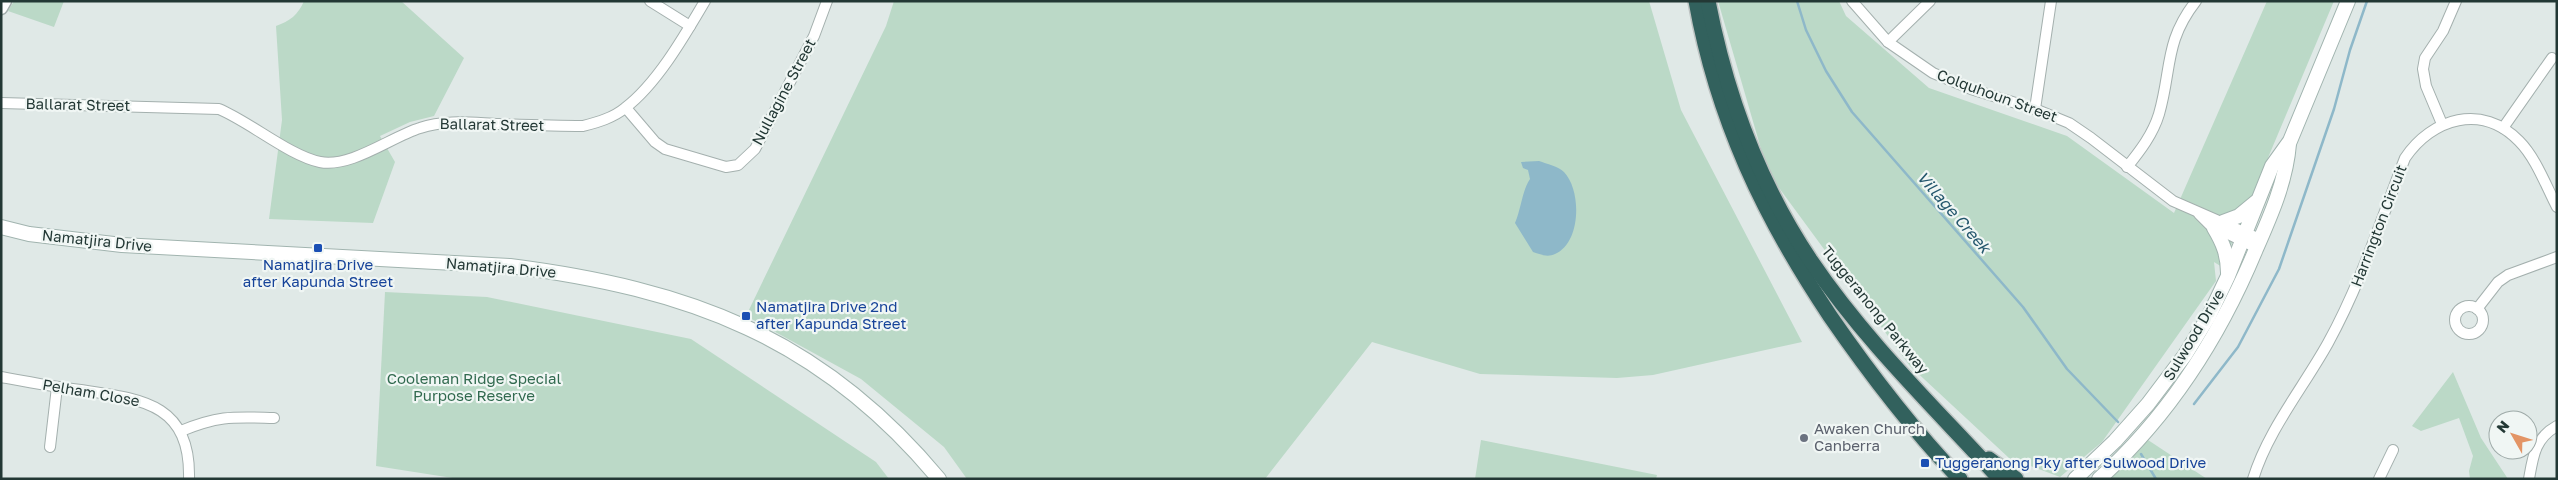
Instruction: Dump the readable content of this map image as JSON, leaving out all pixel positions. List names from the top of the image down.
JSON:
{
  "streets": {
    "highway": ["Tuggeranong Parkway"],
    "main road": ["Namatjira Drive", "Sulwood Drive"],
    "street": [
      "Nullagine Street",
      "Colquhoun Street",
      "Ballarat Street",
      "Harrington Circuit",
      "Pelham Close"
    ]
  },
  "crossings": [
    ["Nullagine Street", "Ballarat Street"],
    ["Colquhoun Street", "Sulwood Drive"]
  ],
  "water": ["Village Creek"],
  "parks": ["Cooleman Ridge Special Purpose Reserve"],
  "places": {
    "transit": ["Namatjira Drive after Kapunda Street", "Namatjira Drive 2nd after Kapunda Street", "Tuggeranong Pky after Sulwood Drive"],
    "other": ["Awaken Church Canberra"]
  },
  "north": "top left"
}
